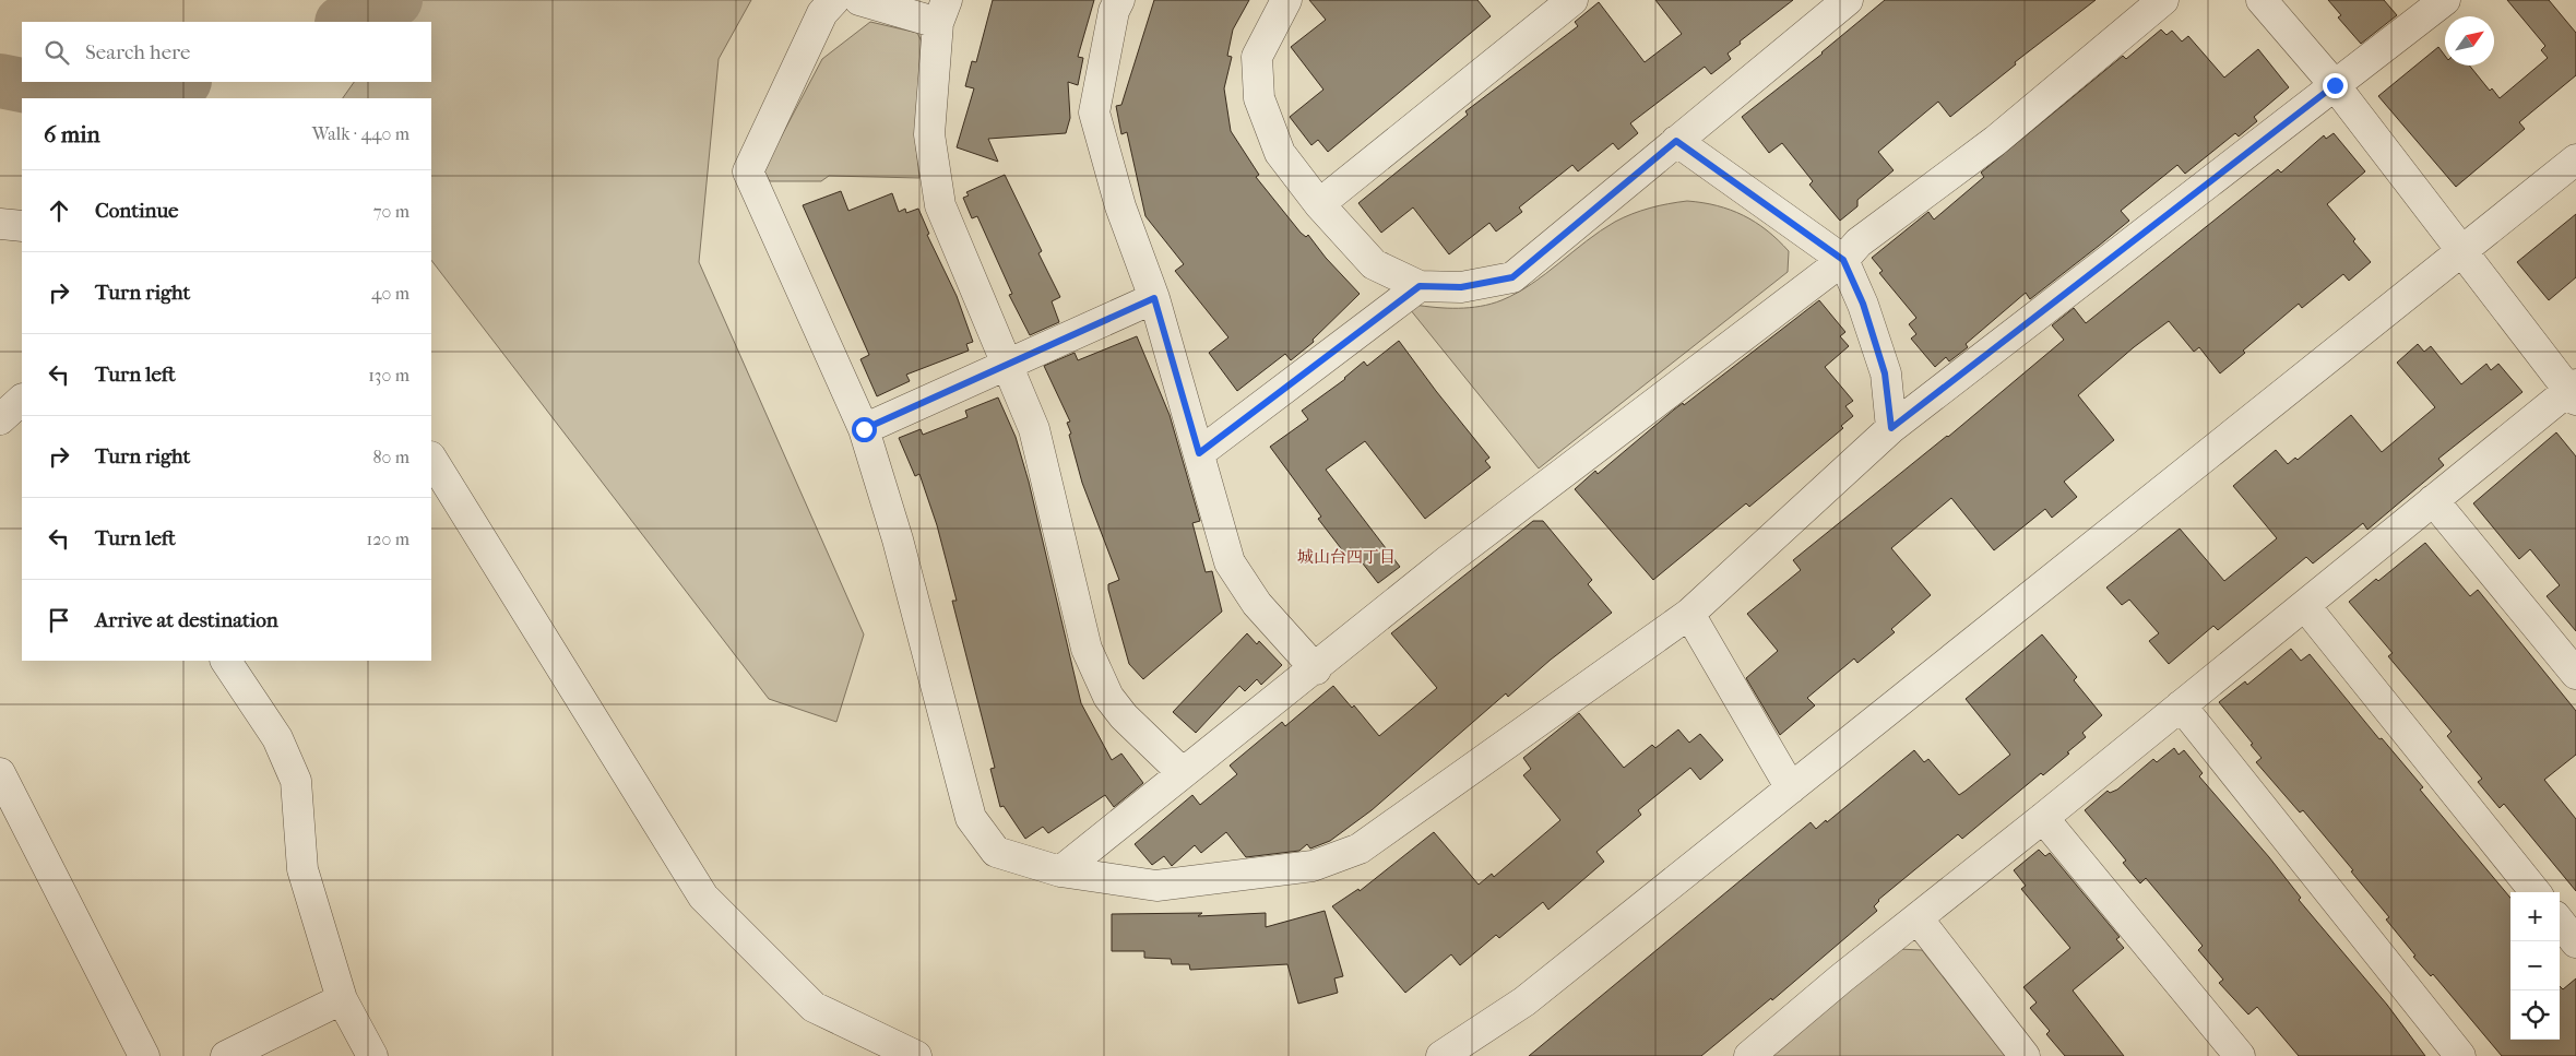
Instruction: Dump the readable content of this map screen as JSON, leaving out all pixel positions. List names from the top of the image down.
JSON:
{
  "districts": ["城山台四丁目"],
  "north": "top right",
  "page": {
    "search": "Search here",
    "heading": ["6 min", "Walk · 440 m"],
    "list": [
      ["Continue", "70 m"],
      ["Turn right", "40 m"],
      ["Turn left", "130 m"],
      ["Turn right", "80 m"],
      ["Turn left", "120 m"],
      "Arrive at destination"
    ],
    "map_buttons": ["+", "−"]
  }
}
